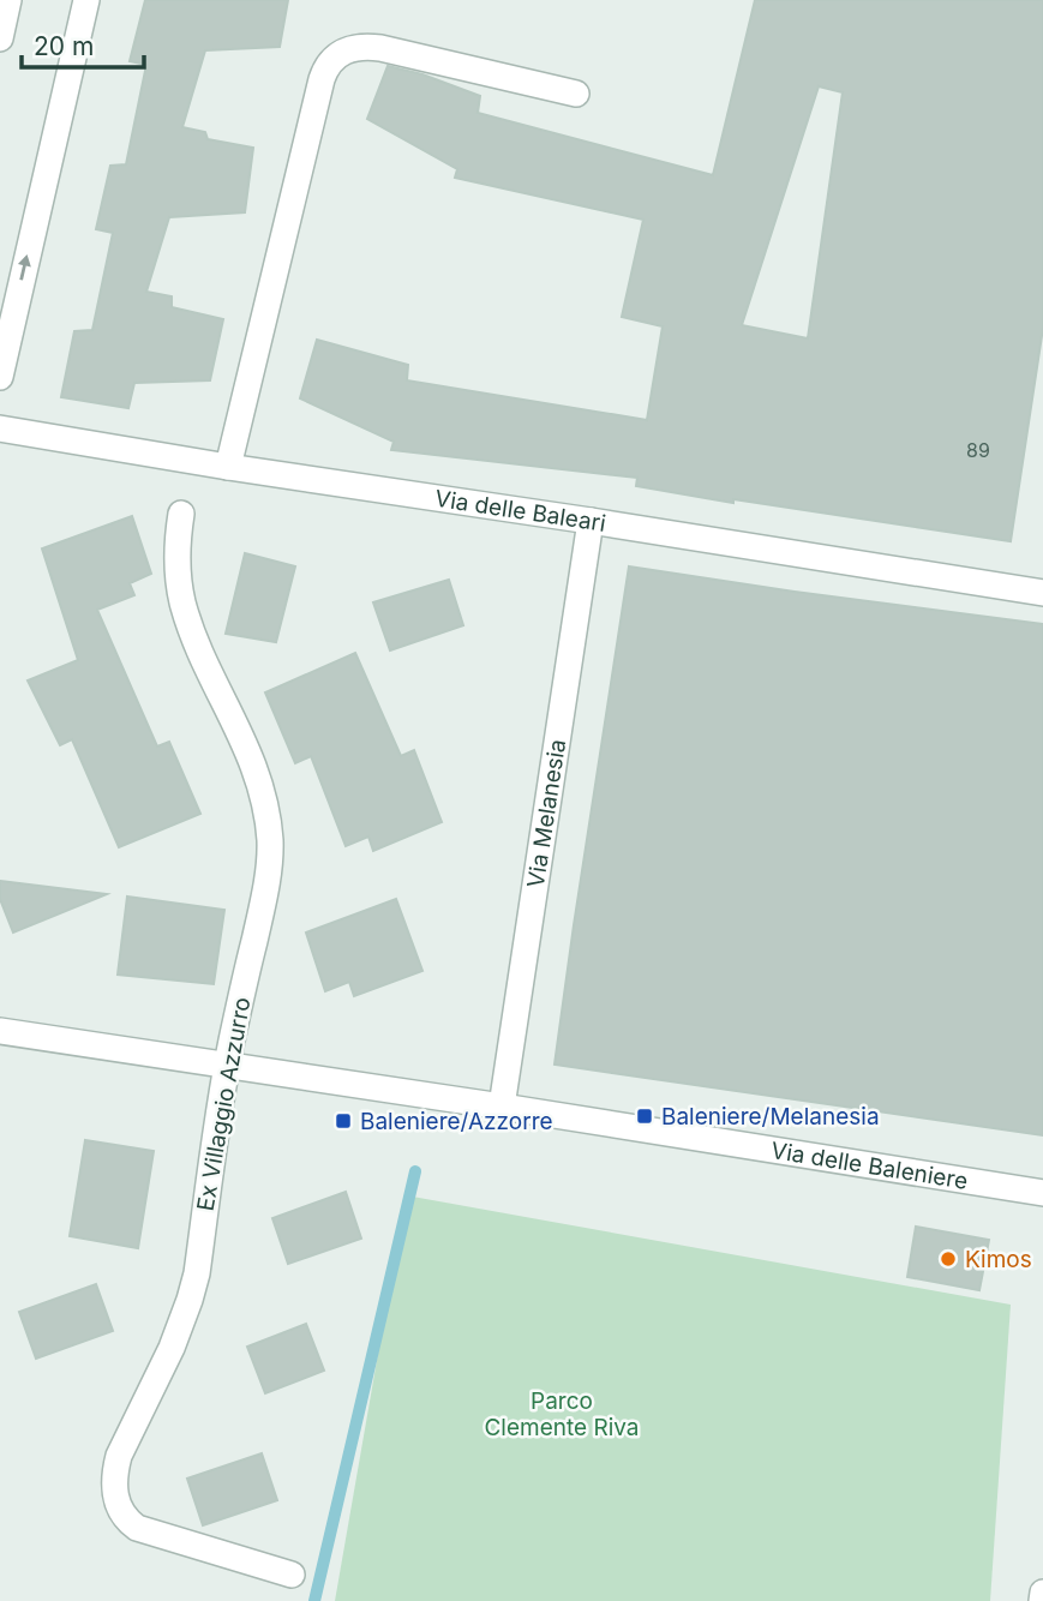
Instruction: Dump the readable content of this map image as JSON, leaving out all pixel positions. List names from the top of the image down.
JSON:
{
  "streets": {
    "street": [
      "Via delle Baleari",
      "Via Melanesia",
      "Ex Villaggio Azzurro",
      "Via delle Baleniere"
    ]
  },
  "crossings": [
    ["Via delle Baleari", "Via Melanesia"],
    ["Via Melanesia", "Via delle Baleniere"],
    ["Ex Villaggio Azzurro", "Via delle Baleniere"]
  ],
  "parks": ["Parco Clemente Riva"],
  "places": {
    "transit": ["Baleniere/Melanesia", "Baleniere/Azzorre"],
    "other": ["Kimos"]
  },
  "house_numbers": ["89"],
  "scale_bar": "20 m"
}
